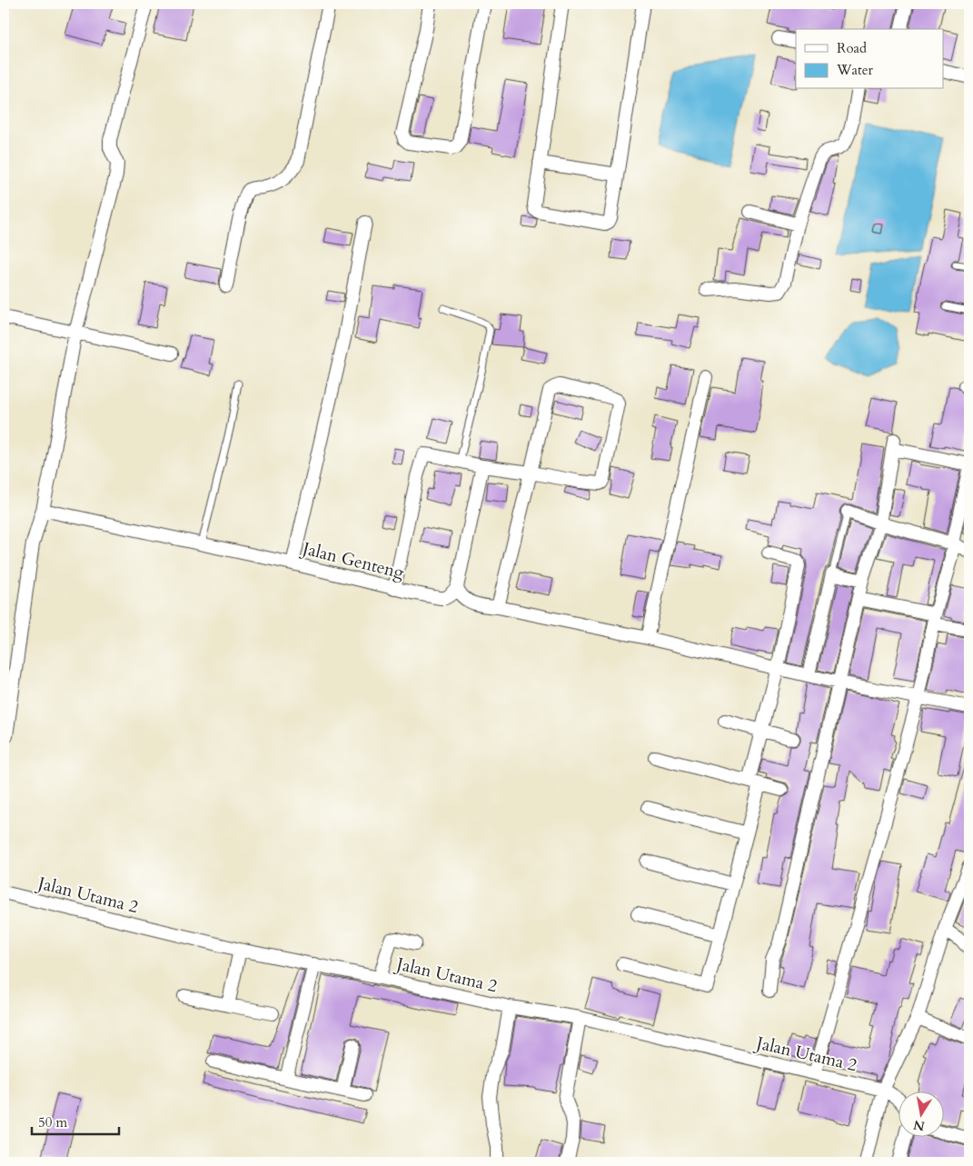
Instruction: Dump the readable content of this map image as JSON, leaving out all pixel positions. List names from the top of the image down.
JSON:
{
  "streets": {
    "street": ["Jalan Genteng", "Jalan Utama 2"]
  },
  "legend": ["Road", "Water"],
  "scale_bar": "50 m",
  "north": "bottom"
}
